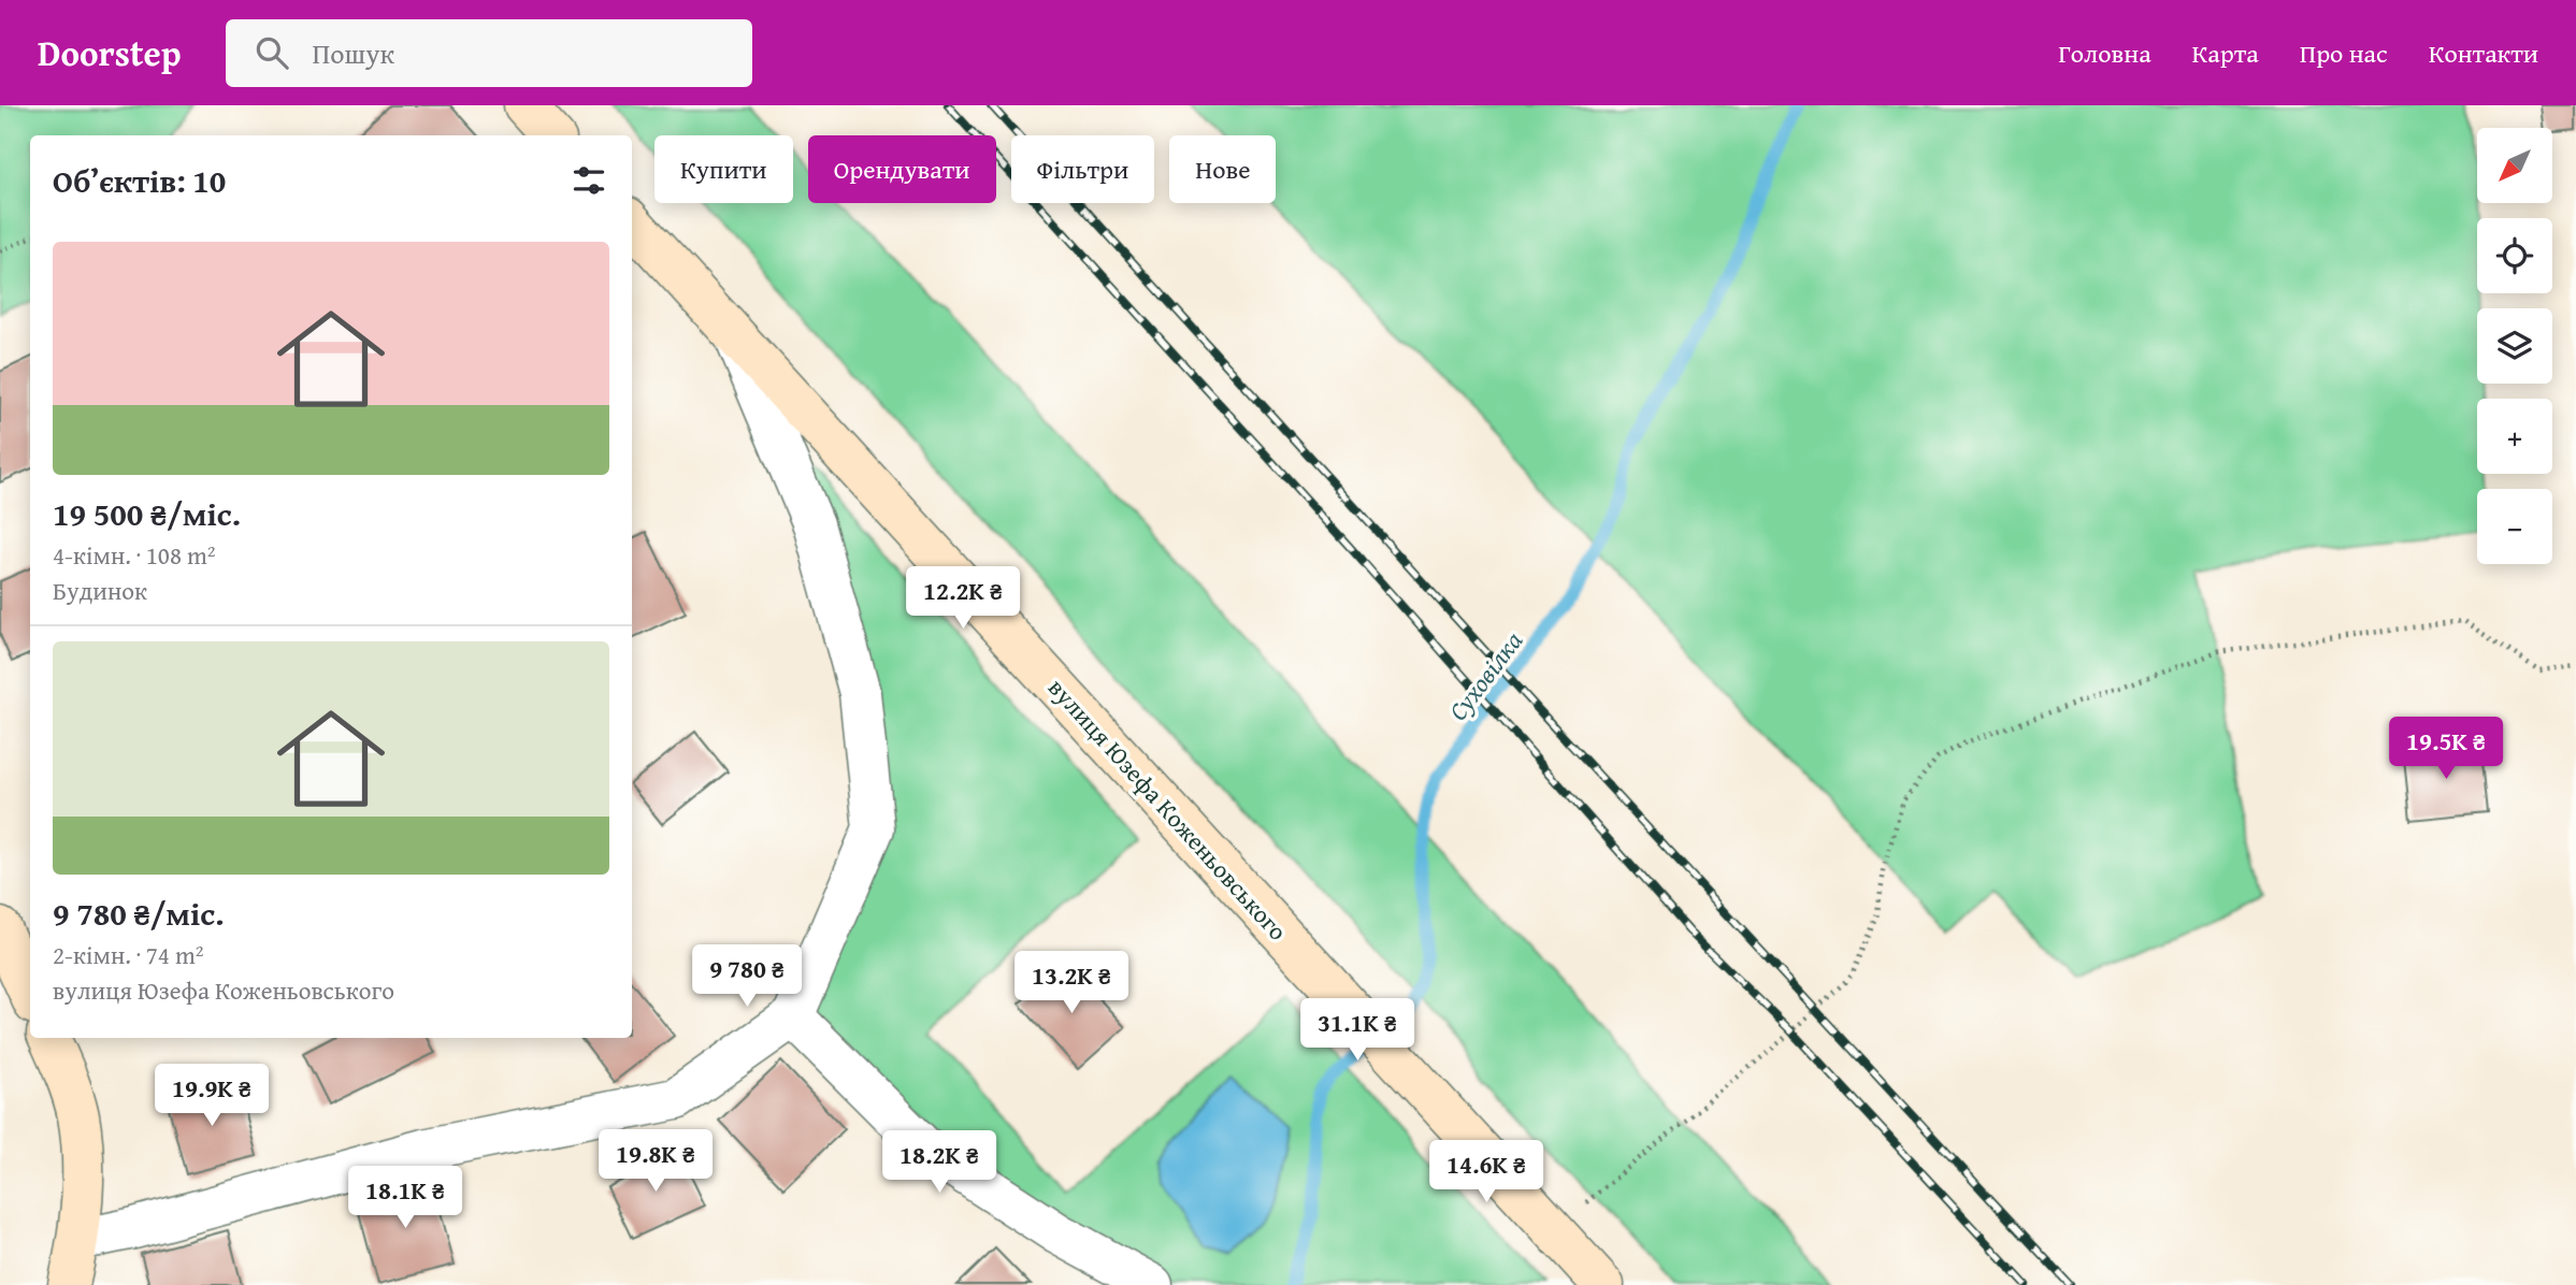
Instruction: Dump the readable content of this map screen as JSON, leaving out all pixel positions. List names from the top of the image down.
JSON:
{
  "streets": {
    "main road": ["вулиця Юзефа Коженьовського"]
  },
  "water": ["Суховілка"],
  "north": "bottom left",
  "page": {
    "header": "Doorstep",
    "search": "Пошук",
    "nav": [
      "Головна",
      "Карта",
      "Про нас",
      "Контакти"
    ],
    "map_buttons": ["+", "−"],
    "chip": [
      "Купити",
      "Орендувати",
      "Фільтри",
      "Нове"
    ],
    "heading": "Об’єктів: 10",
    "list": [
      {
        "name": "19 500 ₴/міс.",
        "note": "4-кімн. · 108 m² · Будинок"
      },
      {
        "name": "9 780 ₴/міс.",
        "note": "2-кімн. · 74 m² · вулиця Юзефа Коженьовського"
      }
    ],
    "price": [
      "12.2K ₴",
      "19.5K ₴",
      "9 780 ₴",
      "13.2K ₴",
      "31.1K ₴",
      "19.9K ₴",
      "19.8K ₴",
      "18.2K ₴",
      "14.6K ₴",
      "18.1K ₴"
    ]
  }
}
